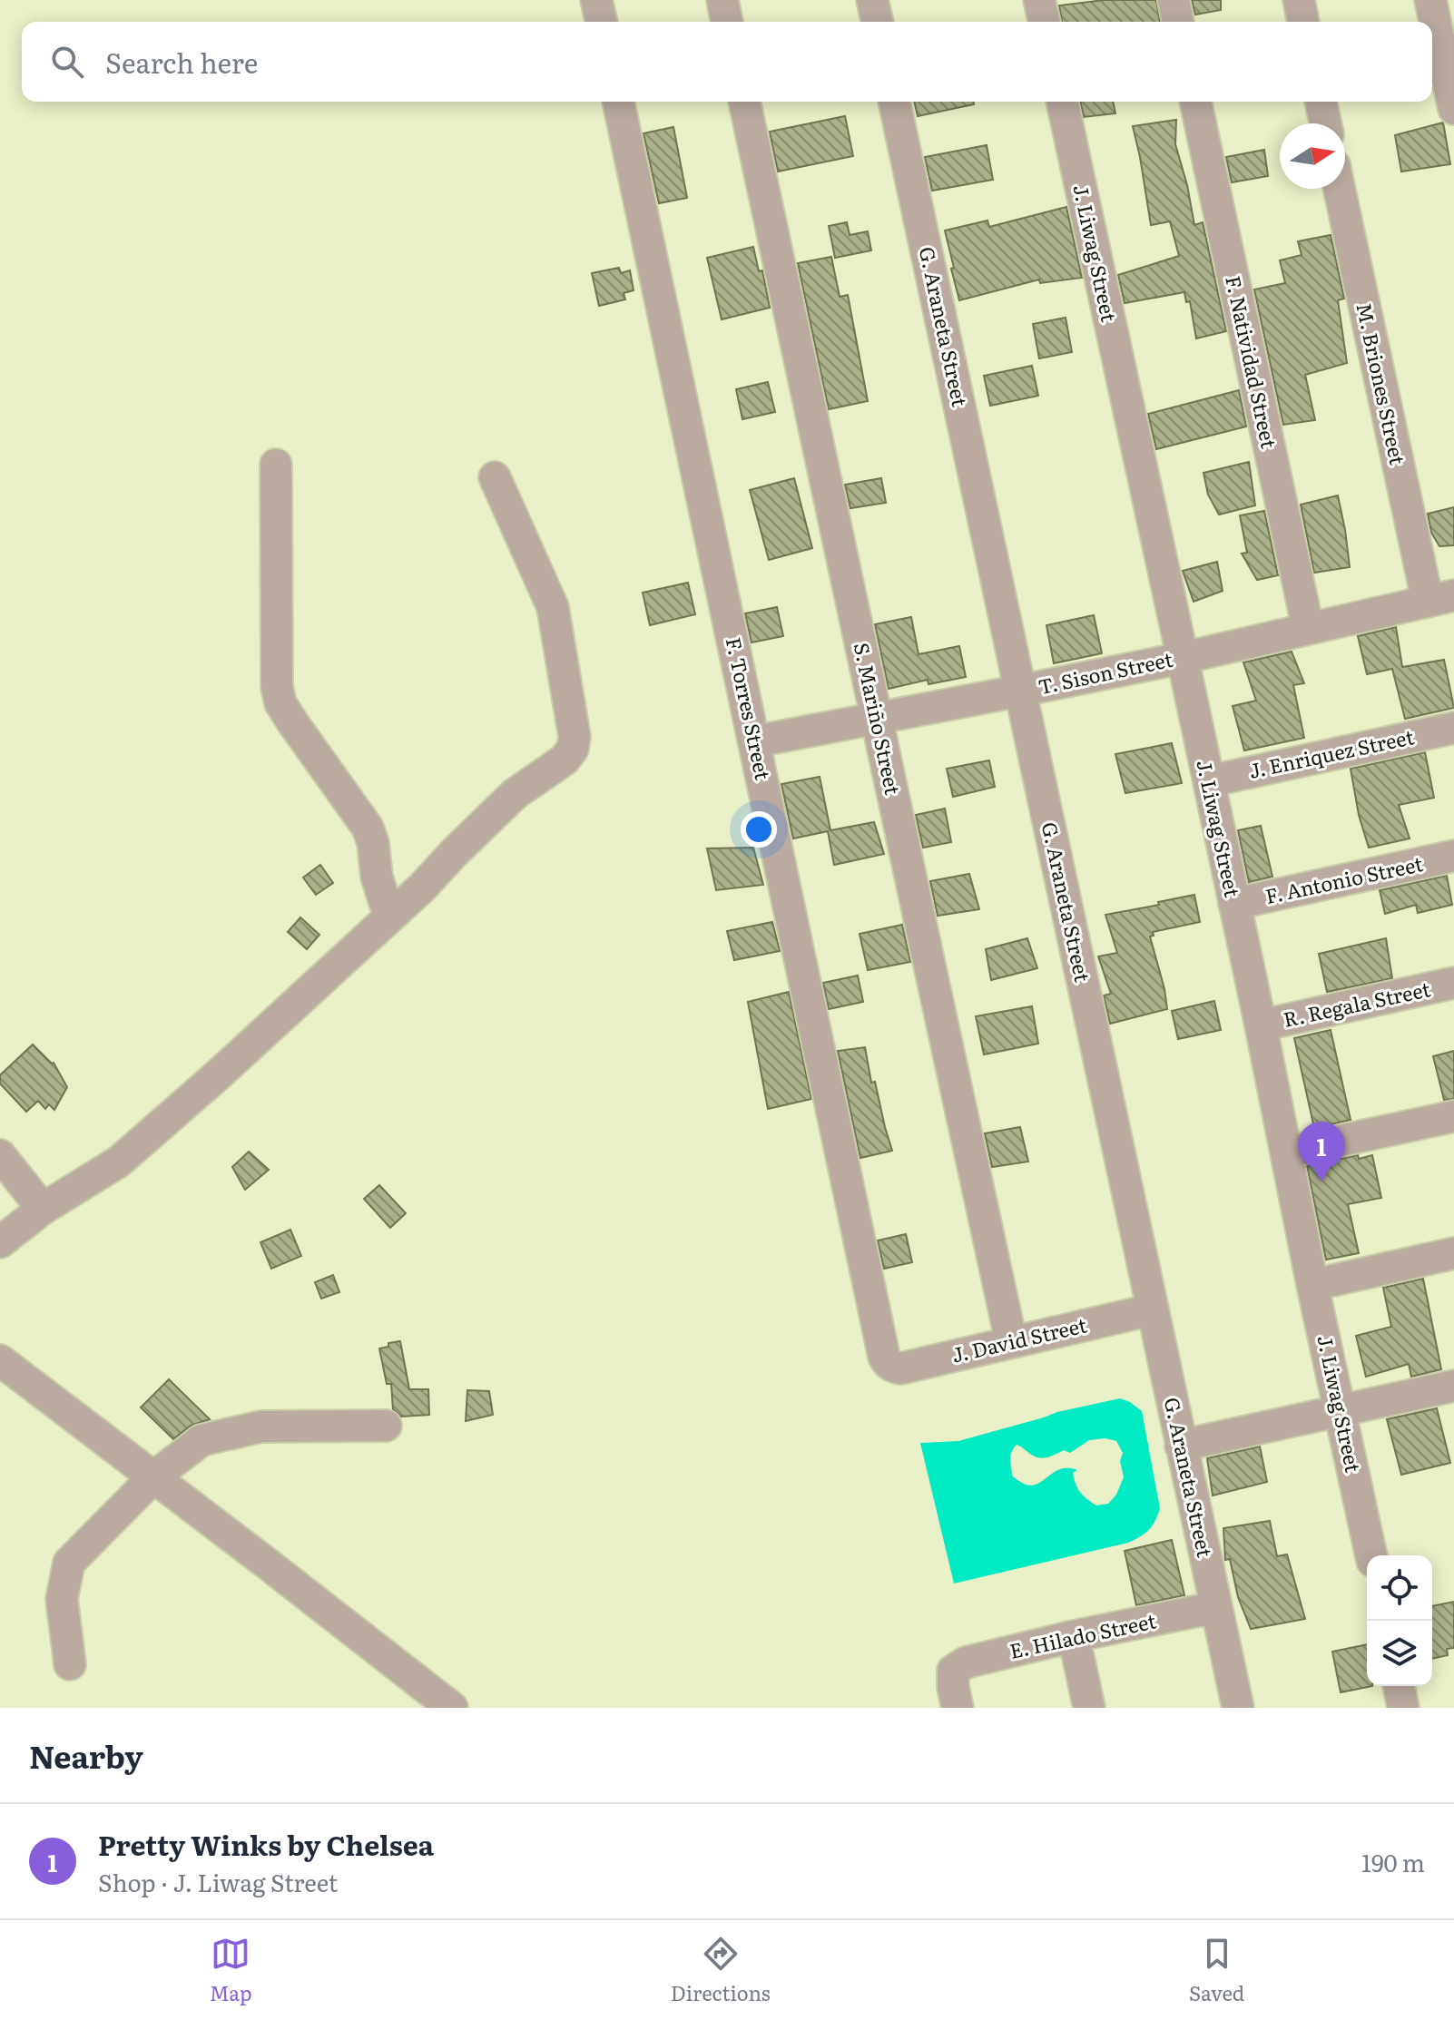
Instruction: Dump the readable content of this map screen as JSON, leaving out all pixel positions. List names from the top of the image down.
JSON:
{
  "streets": {
    "street": [
      "J. Liwag Street",
      "G. Araneta Street",
      "F. Natividad Street",
      "M. Briones Street",
      "T. Sison Street",
      "F. Torres Street",
      "S. Mariño Street",
      "J. Enriquez Street",
      "F. Antonio Street",
      "R. Regala Street",
      "J. David Street",
      "E. Hilado Street"
    ]
  },
  "crossings": [
    ["J. Liwag Street", "T. Sison Street"],
    ["J. Liwag Street", "J. Enriquez Street"],
    ["J. Liwag Street", "F. Antonio Street"],
    ["J. Liwag Street", "R. Regala Street"],
    ["G. Araneta Street", "T. Sison Street"],
    ["G. Araneta Street", "J. David Street"],
    ["G. Araneta Street", "E. Hilado Street"],
    ["F. Natividad Street", "T. Sison Street"],
    ["M. Briones Street", "T. Sison Street"],
    ["T. Sison Street", "F. Torres Street"],
    ["T. Sison Street", "S. Mariño Street"],
    ["F. Torres Street", "J. David Street"],
    ["S. Mariño Street", "J. David Street"]
  ],
  "north": "right",
  "page": {
    "search": "Search here",
    "pins": "1",
    "heading": "Nearby",
    "list": [
      {
        "mark": "1",
        "name": "Pretty Winks by Chelsea",
        "note": "Shop · J. Liwag Street",
        "value": "190 m"
      }
    ],
    "nav": ["Map", "Directions", "Saved"]
  }
}
